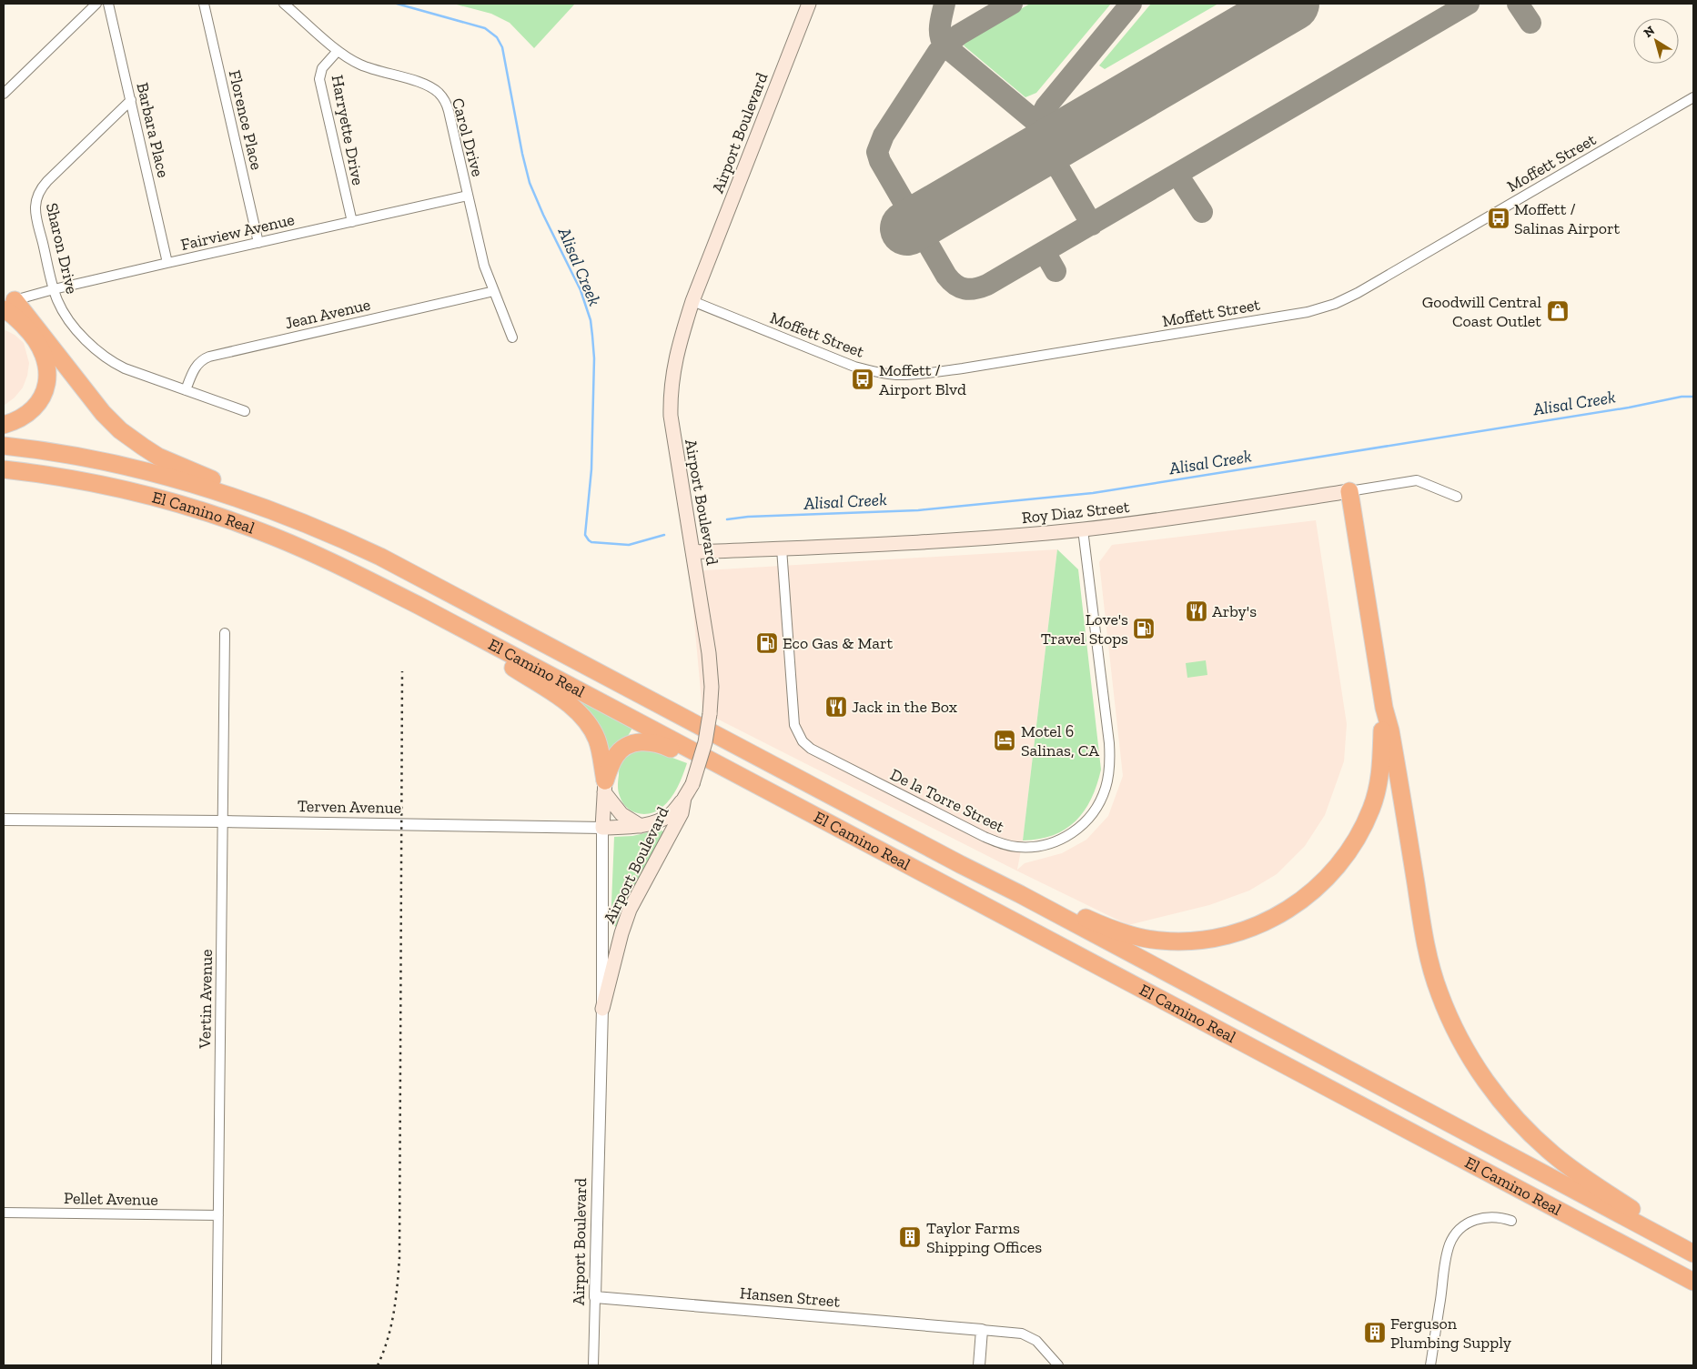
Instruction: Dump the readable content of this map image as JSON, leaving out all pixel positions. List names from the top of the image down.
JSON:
{
  "streets": {
    "highway": ["El Camino Real"],
    "main road": ["Airport Boulevard", "Roy Diaz Street", "Terven Avenue"],
    "street": [
      "Florence Place",
      "Barbara Place",
      "Harryette Drive",
      "Carol Drive",
      "Moffett Street",
      "Fairview Avenue",
      "Sharon Drive",
      "Jean Avenue",
      "De la Torre Street",
      "Vertin Avenue",
      "Pellet Avenue",
      "Hansen Street"
    ]
  },
  "crossings": [
    ["Florence Place", "Fairview Avenue"],
    ["Barbara Place", "Fairview Avenue"],
    ["Barbara Place", "Sharon Drive"],
    ["Harryette Drive", "Carol Drive"],
    ["Harryette Drive", "Fairview Avenue"],
    ["Airport Boulevard", "Moffett Street"],
    ["Airport Boulevard", "Roy Diaz Street"],
    ["Airport Boulevard", "Terven Avenue"],
    ["Airport Boulevard", "Hansen Street"],
    ["Carol Drive", "Fairview Avenue"],
    ["Carol Drive", "Jean Avenue"],
    ["Fairview Avenue", "Sharon Drive"],
    ["Sharon Drive", "Jean Avenue"],
    ["Roy Diaz Street", "De la Torre Street"],
    ["Terven Avenue", "Vertin Avenue"],
    ["Vertin Avenue", "Pellet Avenue"]
  ],
  "water": ["Alisal Creek"],
  "places": {
    "bus stop": ["Moffett / Salinas Airport", "Moffett / Airport Blvd"],
    "shop": ["Goodwill Central Coast Outlet"],
    "restaurant": ["Arby's", "Jack in the Box"],
    "fuel station": ["Love's Travel Stops", "Eco Gas & Mart"],
    "hotel": ["Motel 6 Salinas, CA"],
    "building": ["Taylor Farms Shipping Offices", "Ferguson Plumbing Supply"]
  },
  "north": "top left"
}
